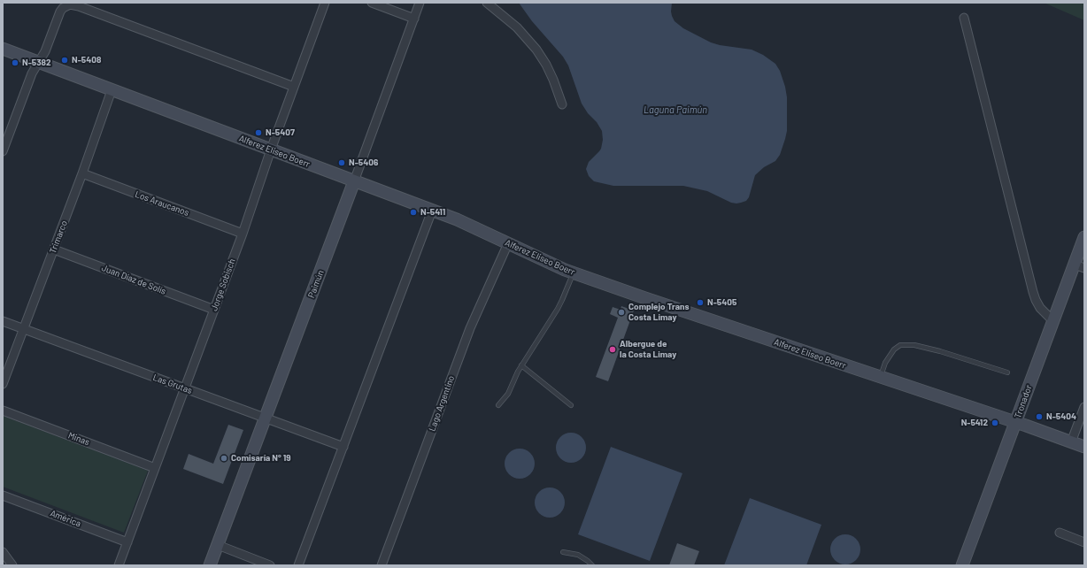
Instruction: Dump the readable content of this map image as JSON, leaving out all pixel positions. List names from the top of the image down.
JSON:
{
  "streets": {
    "street": [
      "Alferez Eliseo Boerr",
      "Los Araucanos",
      "Trimarco",
      "Juan Díaz de Solís",
      "Paimún",
      "Jorge Sobisch",
      "Las Grutas",
      "Tronador",
      "Lago Argentino",
      "Minas",
      "América"
    ]
  },
  "crossings": [
    ["Alferez Eliseo Boerr", "Trimarco"],
    ["Alferez Eliseo Boerr", "Paimún"],
    ["Alferez Eliseo Boerr", "Jorge Sobisch"],
    ["Alferez Eliseo Boerr", "Tronador"],
    ["Alferez Eliseo Boerr", "Lago Argentino"],
    ["Los Araucanos", "Trimarco"],
    ["Los Araucanos", "Jorge Sobisch"],
    ["Trimarco", "Juan Díaz de Solís"],
    ["Trimarco", "Las Grutas"],
    ["Juan Díaz de Solís", "Jorge Sobisch"],
    ["Paimún", "Las Grutas"],
    ["Jorge Sobisch", "Las Grutas"],
    ["Jorge Sobisch", "Minas"],
    ["Jorge Sobisch", "América"]
  ],
  "water": ["Laguna Paimún"],
  "places": [
    "N-5408",
    "N-5382",
    "N-5407",
    "N-5406",
    "N-5411",
    "N-5405",
    "Complejo Trans Costa Limay",
    "Albergue de la Costa Limay",
    "N-5404",
    "N-5412",
    "Comisaría N° 19"
  ]
}
